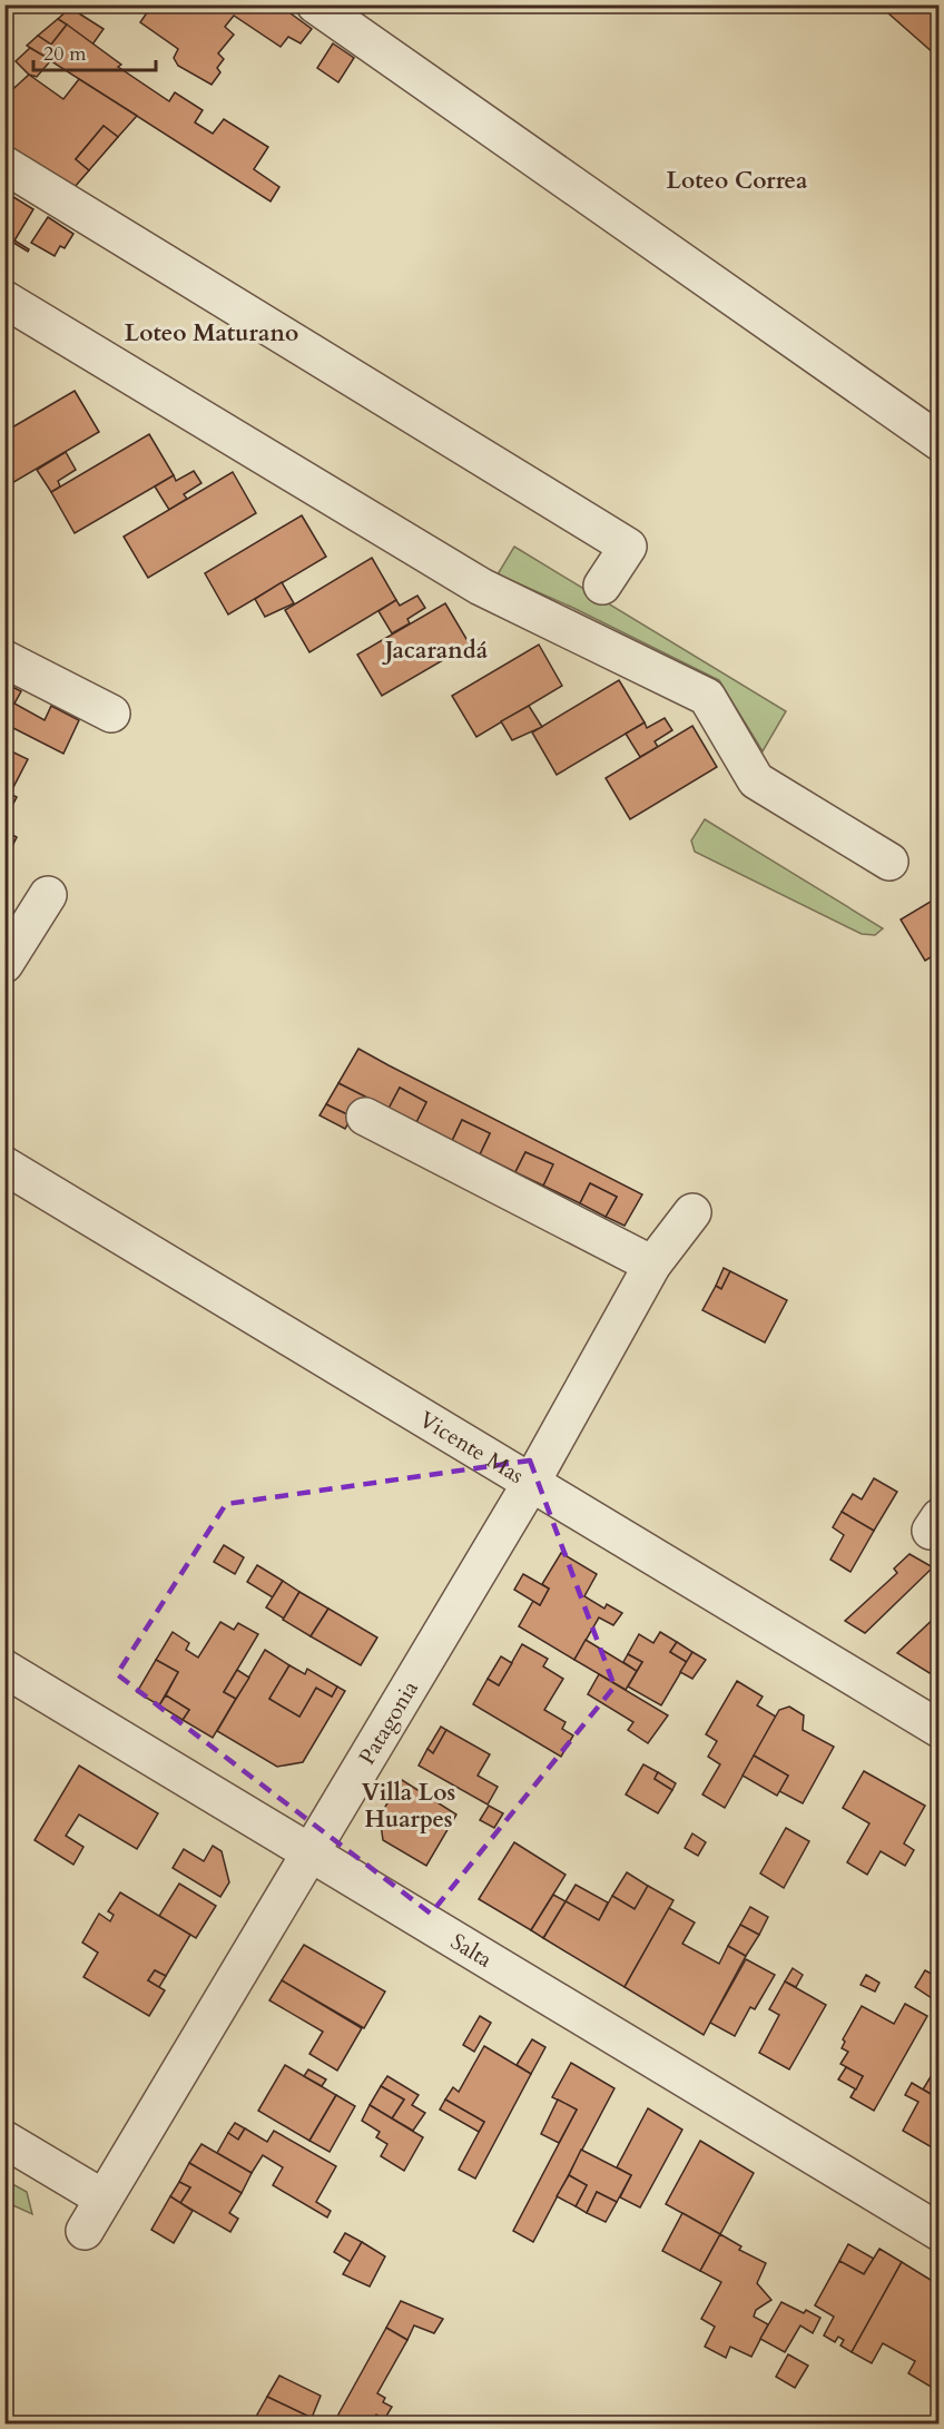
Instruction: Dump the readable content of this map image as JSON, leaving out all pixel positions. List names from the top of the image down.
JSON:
{
  "streets": {
    "street": ["Vicente Mas", "Patagonia", "Salta"]
  },
  "crossings": [
    ["Vicente Mas", "Patagonia"],
    ["Patagonia", "Salta"]
  ],
  "districts": [
    "Loteo Correa",
    "Loteo Maturano",
    "Jacarandá",
    "Villa Los Huarpes"
  ],
  "scale_bar": "20 m"
}
